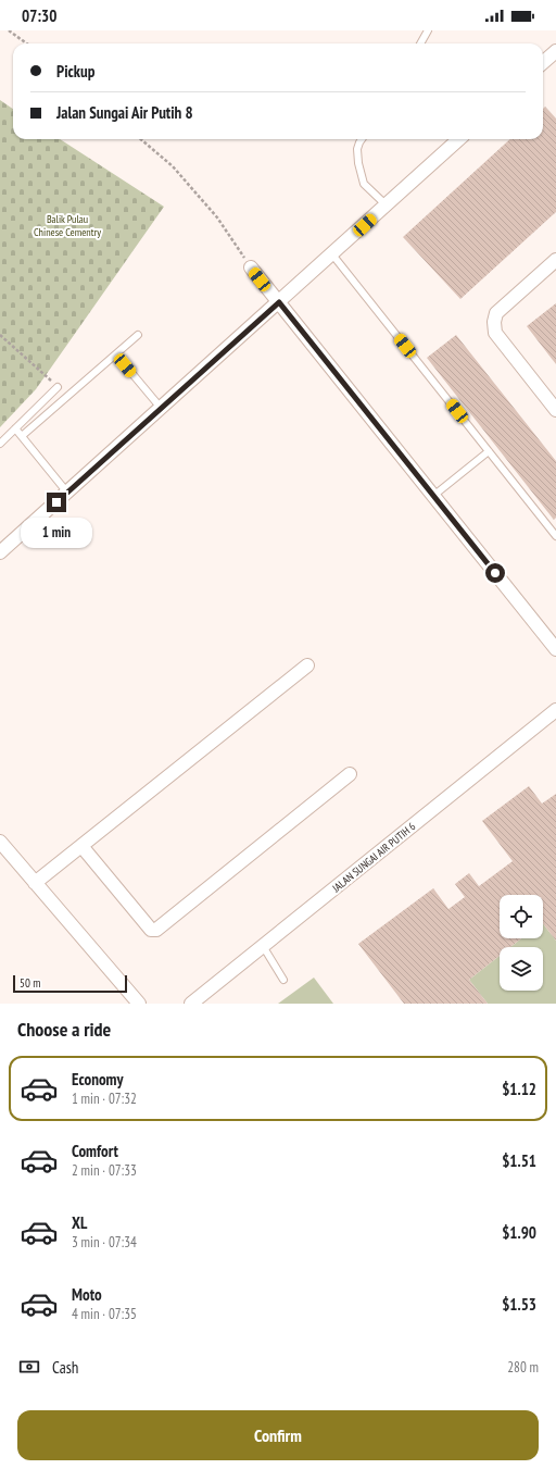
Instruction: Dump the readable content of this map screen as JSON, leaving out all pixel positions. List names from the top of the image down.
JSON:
{
  "streets": {
    "street": ["JALAN SUNGAI AIR PUTIH 6"]
  },
  "parks": ["Balik Pulau Chinese Cementry"],
  "scale_bar": "50 m",
  "page": {
    "status": "07:30",
    "banner": ["Pickup", "Jalan Sungai Air Putih 8"],
    "bubble": "1 min",
    "scale": "50 m",
    "heading": "Choose a ride",
    "list": [
      {
        "name": "Economy",
        "note": "1 min · 07:32",
        "value": "$1.12"
      },
      {
        "name": "Comfort",
        "note": "2 min · 07:33",
        "value": "$1.51"
      },
      {
        "name": "XL",
        "note": "3 min · 07:34",
        "value": "$1.90"
      },
      {
        "name": "Moto",
        "note": "4 min · 07:35",
        "value": "$1.53"
      }
    ],
    "pay": ["Cash", "280 m"],
    "buttons": "Confirm"
  }
}
